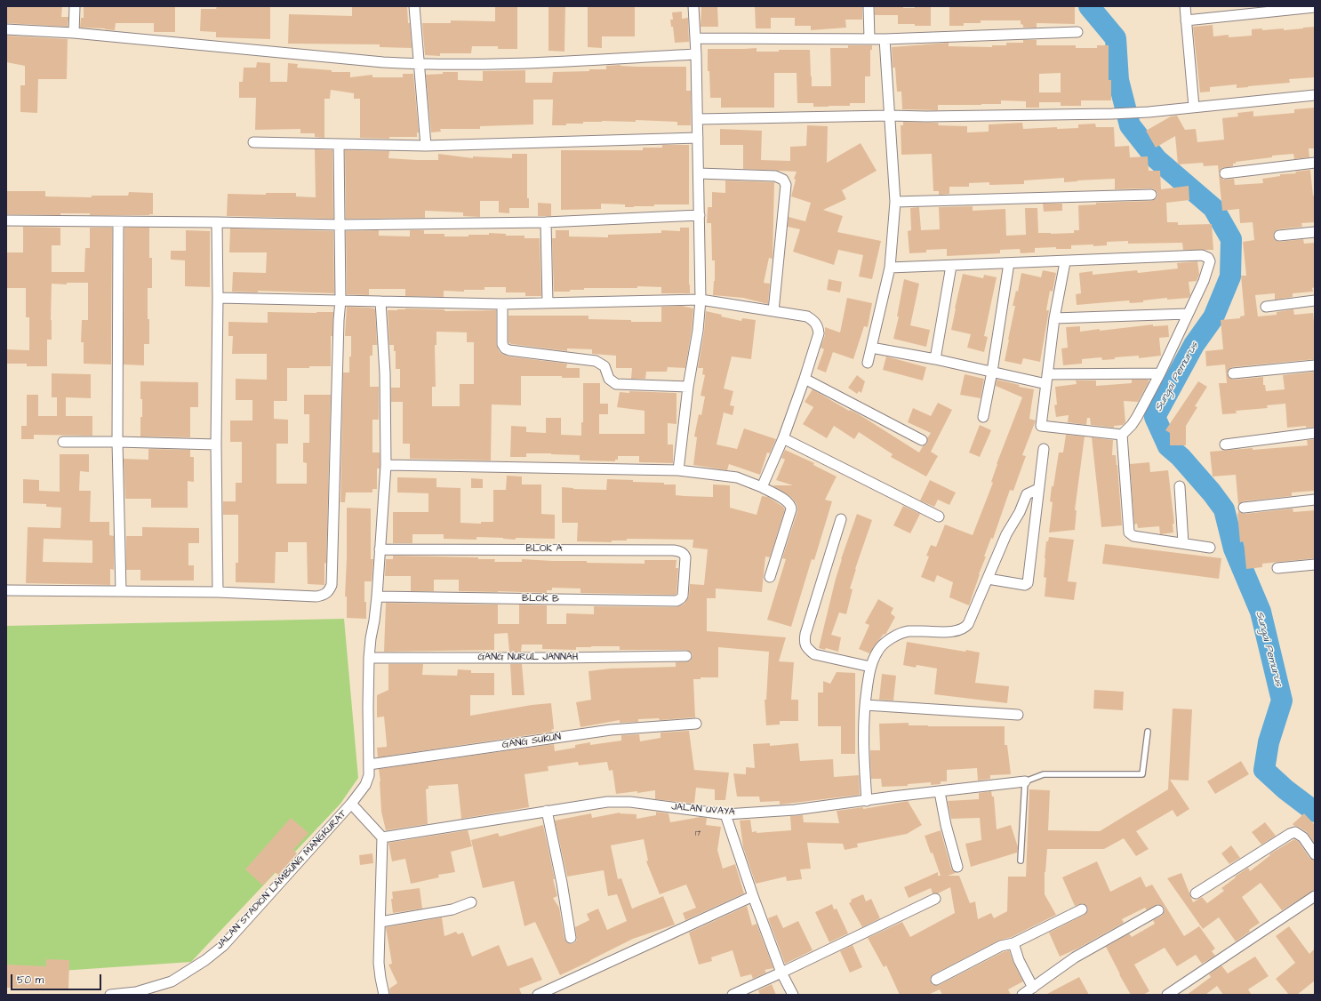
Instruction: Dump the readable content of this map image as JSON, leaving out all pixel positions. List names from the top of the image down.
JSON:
{
  "streets": {
    "street": [
      "BLOK A",
      "BLOK B",
      "GANG NURUL JANNAH",
      "GANG SUKUN",
      "JALAN UVAYA",
      "JALAN STADION LAMBUNG MANGKURAT"
    ]
  },
  "crossings": [
    ["BLOK A", "BLOK B"],
    ["JALAN UVAYA", "JALAN STADION LAMBUNG MANGKURAT"]
  ],
  "water": ["Sungai Pemurus"],
  "house_numbers": ["17"],
  "scale_bar": "50 m"
}
